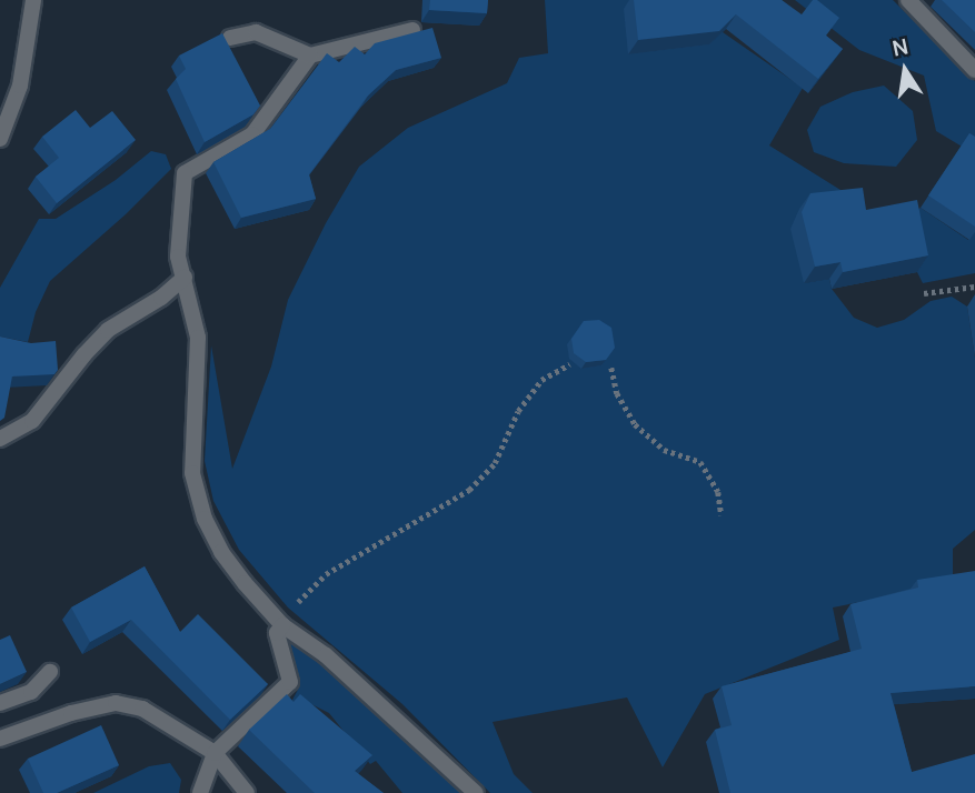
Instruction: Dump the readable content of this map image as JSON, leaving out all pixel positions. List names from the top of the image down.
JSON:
{
  "north": "top"
}
